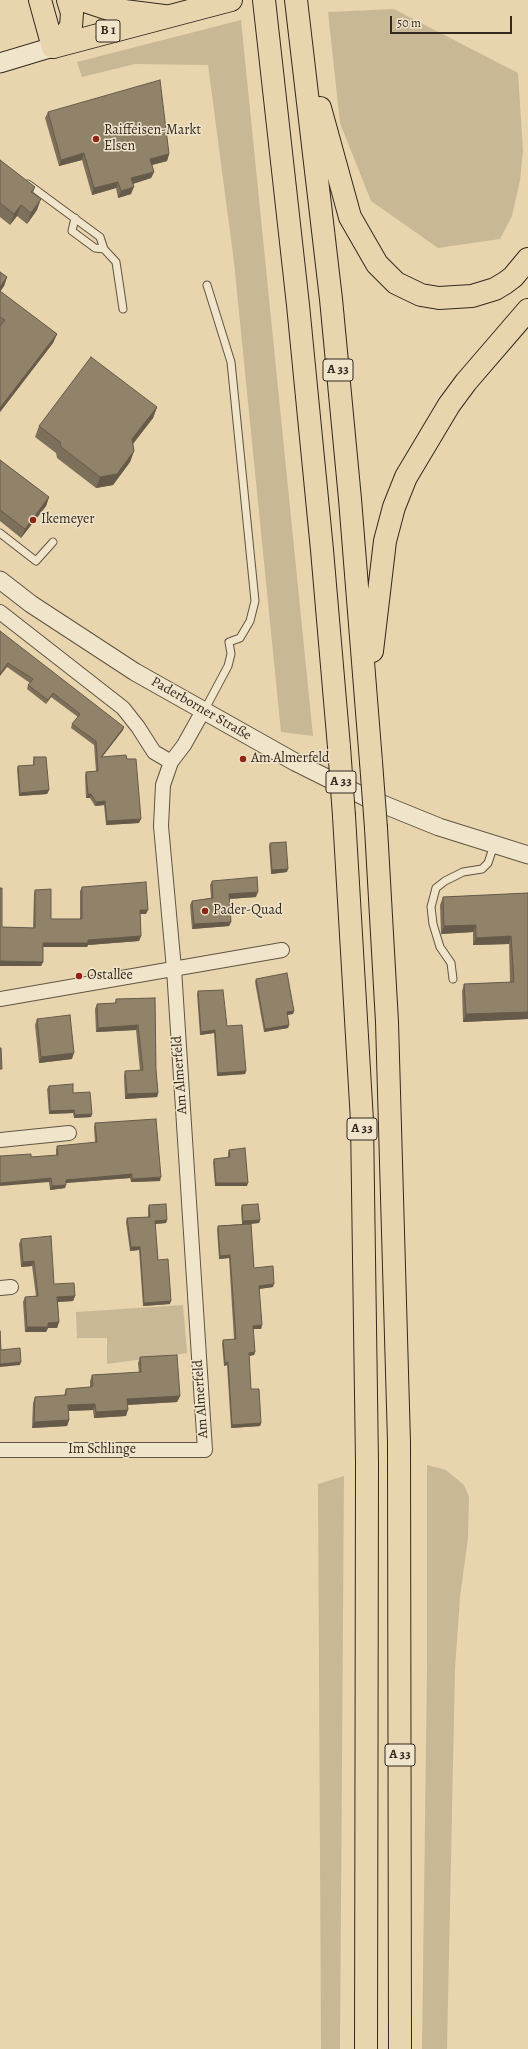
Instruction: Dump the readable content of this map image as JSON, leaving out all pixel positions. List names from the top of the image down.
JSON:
{
  "streets": {
    "main road": ["B 1", "A 33"],
    "street": ["Paderborner Straße", "Am Almerfeld", "Im Schlinge"]
  },
  "crossings": [
    ["Paderborner Straße", "Am Almerfeld"],
    ["Am Almerfeld", "Im Schlinge"]
  ],
  "places": [
    "Raiffeisen-Markt Elsen",
    "Ikemeyer",
    "Am Almerfeld",
    "Pader-Quad",
    "Ostallee"
  ],
  "scale_bar": "50 m"
}
